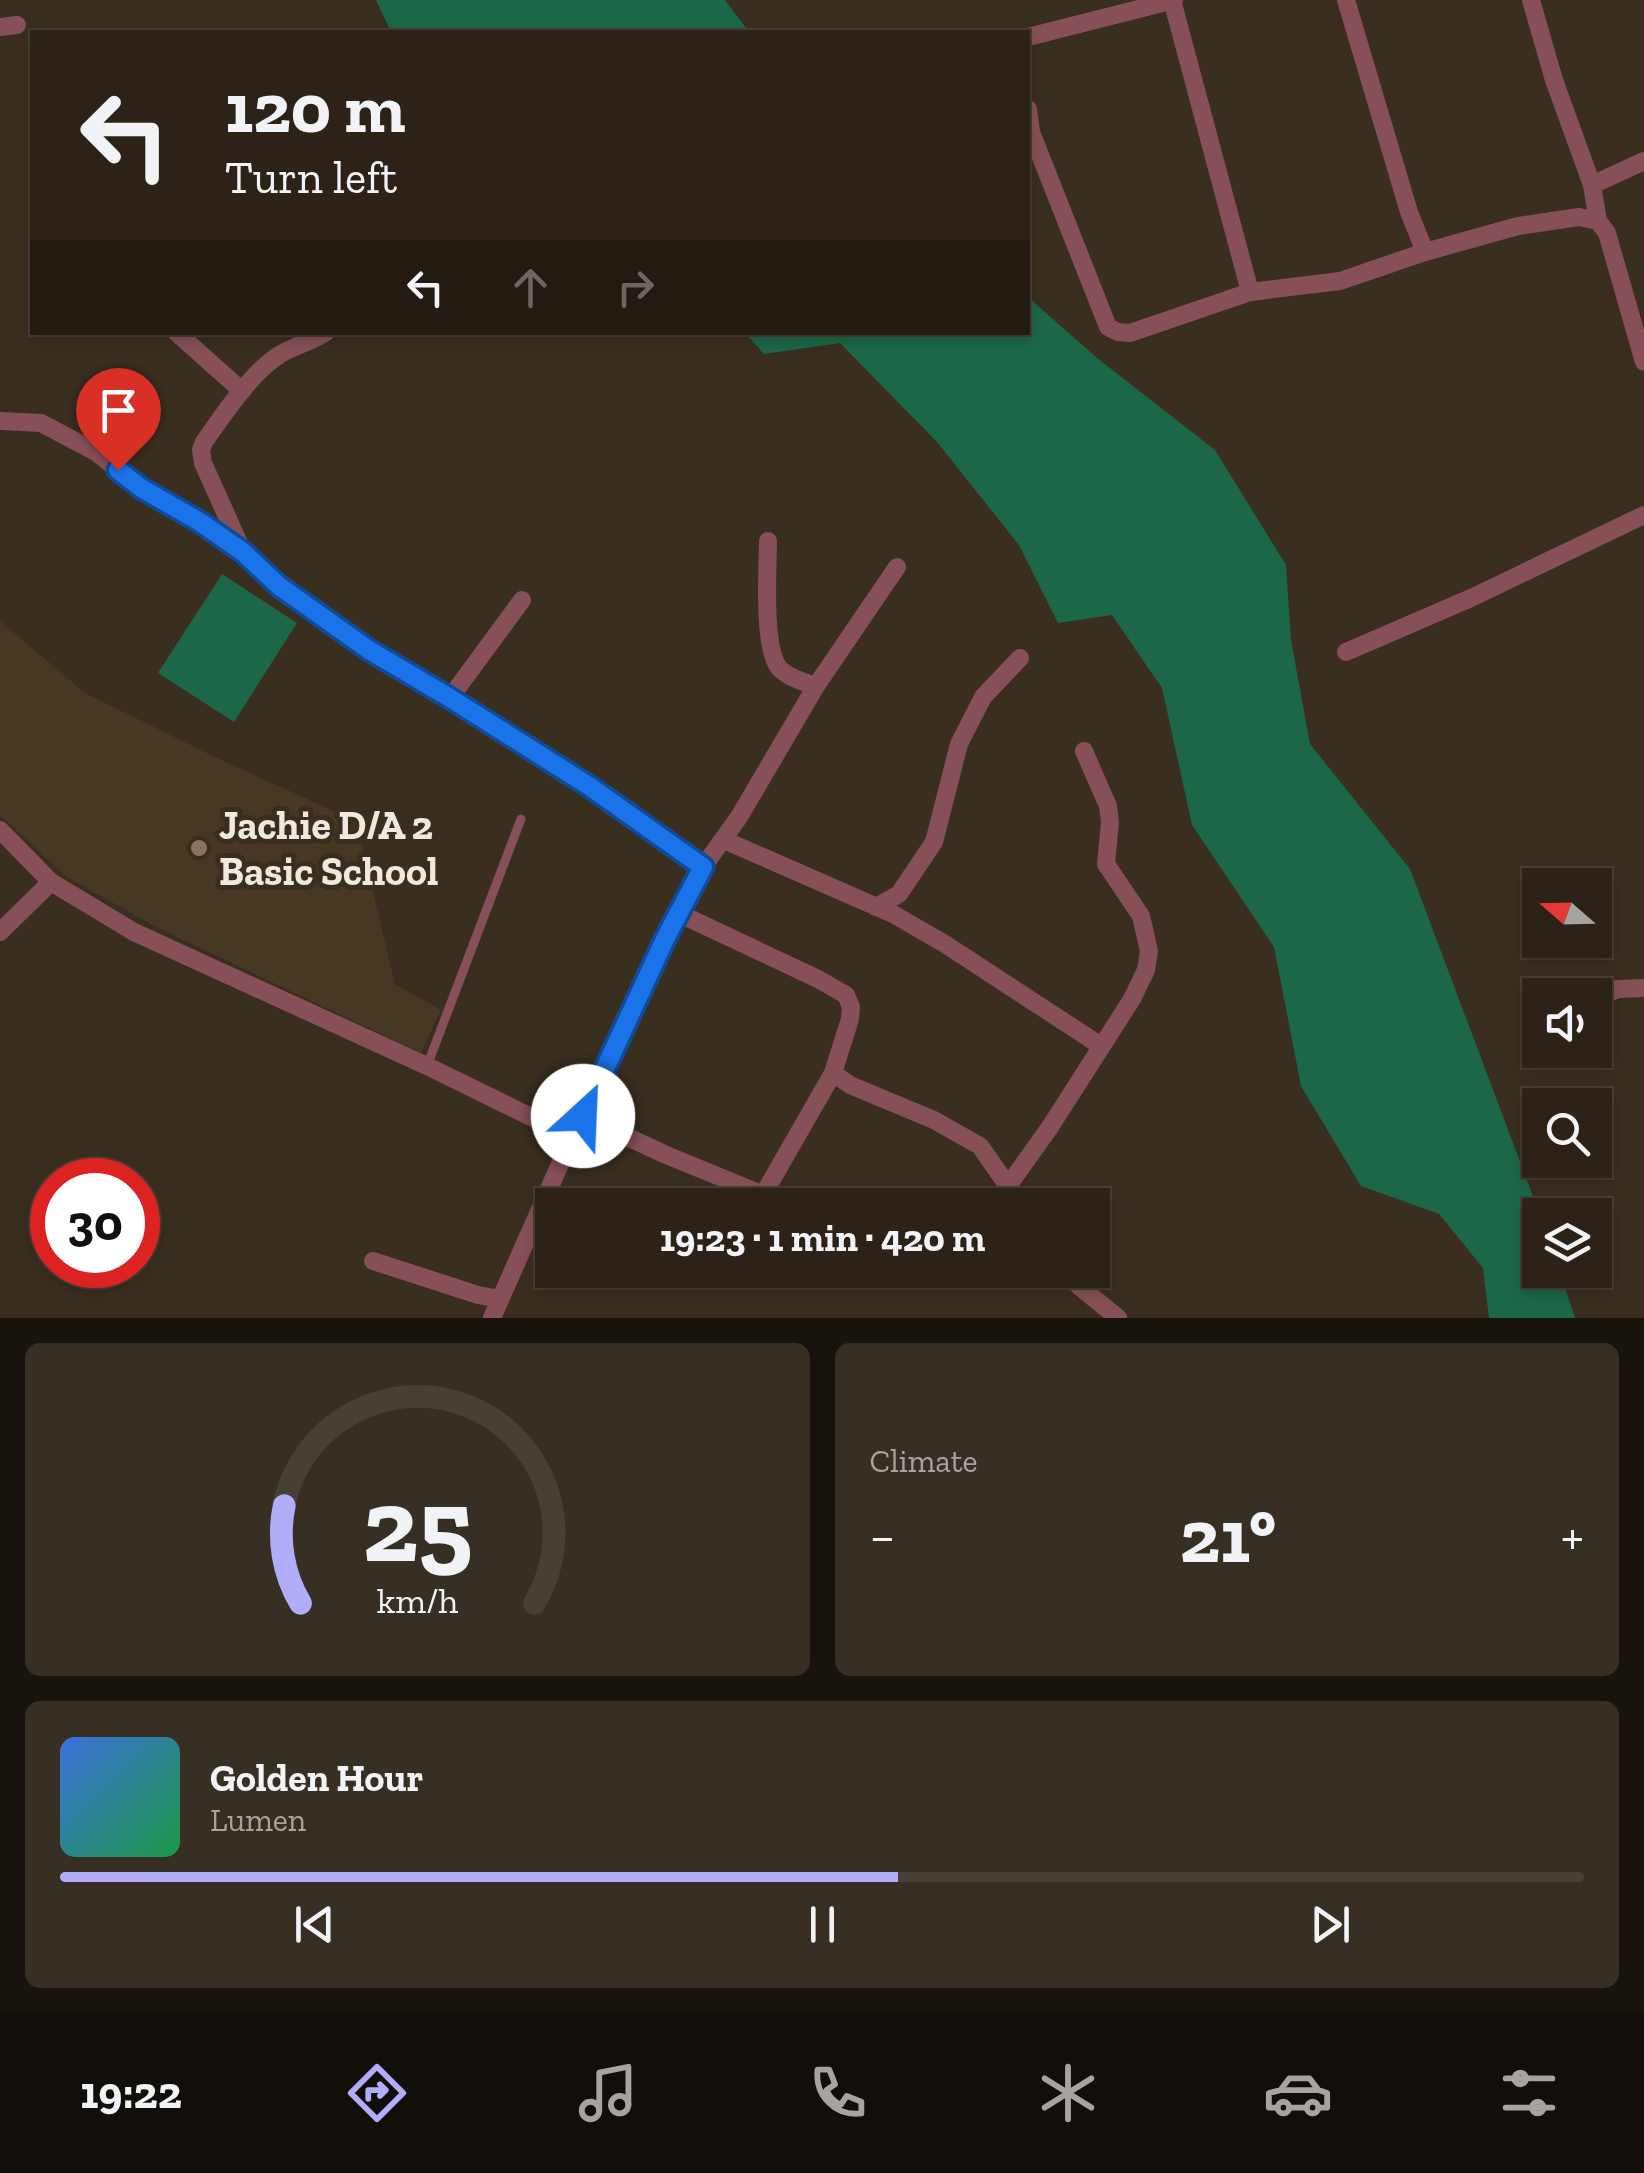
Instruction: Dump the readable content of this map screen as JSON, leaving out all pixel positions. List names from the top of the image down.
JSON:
{
  "places": ["Jachie D/A 2 Basic School"],
  "north": "left",
  "page": {
    "turn": ["120 m", "Turn left"],
    "limit": "30",
    "trip": "19:23 · 1 min · 420 m",
    "tile": "Climate",
    "heat": ["−", "21°", "+"],
    "song": ["Golden Hour", "Lumen"],
    "tabs": "19:22",
    "gauge": ["25", "km/h"]
  }
}
